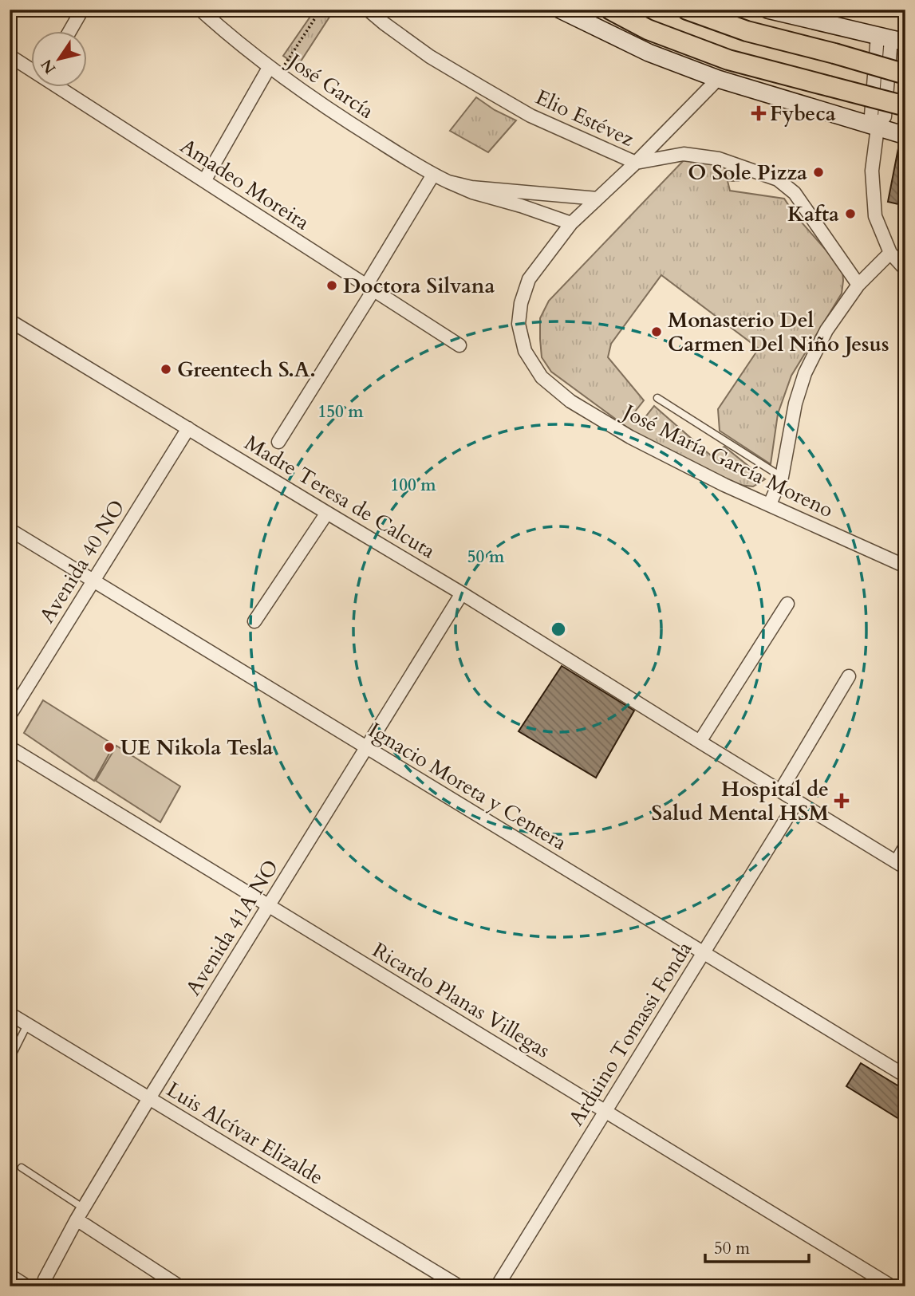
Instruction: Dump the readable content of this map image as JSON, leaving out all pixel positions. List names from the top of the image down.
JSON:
{
  "streets": {
    "street": [
      "José García",
      "Elio Estévez",
      "Amadeo Moreira",
      "José María García Moreno",
      "Madre Teresa de Calcuta",
      "Avenida 40 NO",
      "Ignacio Moreta y Centera",
      "Avenida 41A NO",
      "Ricardo Planas Villegas",
      "Arduino Tomassi Fonda",
      "Luis Alcívar Elizalde"
    ]
  },
  "crossings": [
    ["José García", "José María García Moreno"],
    ["Elio Estévez", "José María García Moreno"],
    ["Madre Teresa de Calcuta", "Avenida 40 NO"],
    ["Madre Teresa de Calcuta", "Avenida 41A NO"],
    ["Madre Teresa de Calcuta", "Arduino Tomassi Fonda"],
    ["Avenida 40 NO", "Ignacio Moreta y Centera"],
    ["Ignacio Moreta y Centera", "Avenida 41A NO"],
    ["Ignacio Moreta y Centera", "Arduino Tomassi Fonda"],
    ["Avenida 41A NO", "Ricardo Planas Villegas"],
    ["Avenida 41A NO", "Luis Alcívar Elizalde"],
    ["Ricardo Planas Villegas", "Arduino Tomassi Fonda"]
  ],
  "places": {
    "health": ["Fybeca", "Hospital de Salud Mental HSM"],
    "other": [
      "O Sole Pizza",
      "Kafta",
      "Doctora Silvana",
      "Monasterio Del Carmen Del Niño Jesus",
      "Greentech S.A.",
      "UE Nikola Tesla"
    ]
  },
  "scale_bar": "50 m",
  "north": "bottom left",
  "rings": ["150 m", "100 m", "50 m"]
}
